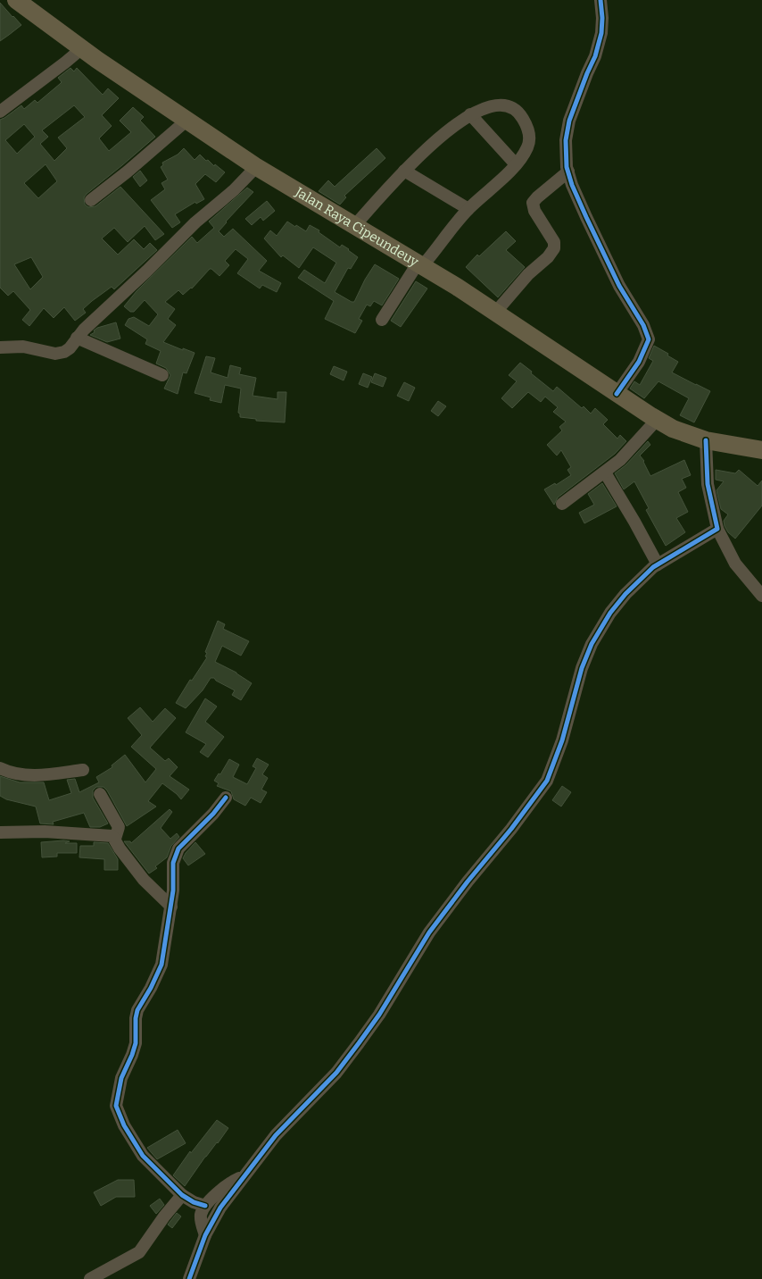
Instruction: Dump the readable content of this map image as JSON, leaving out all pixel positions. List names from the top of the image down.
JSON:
{
  "streets": {
    "highway": ["Jalan Raya Cipeundeuy"]
  }
}
